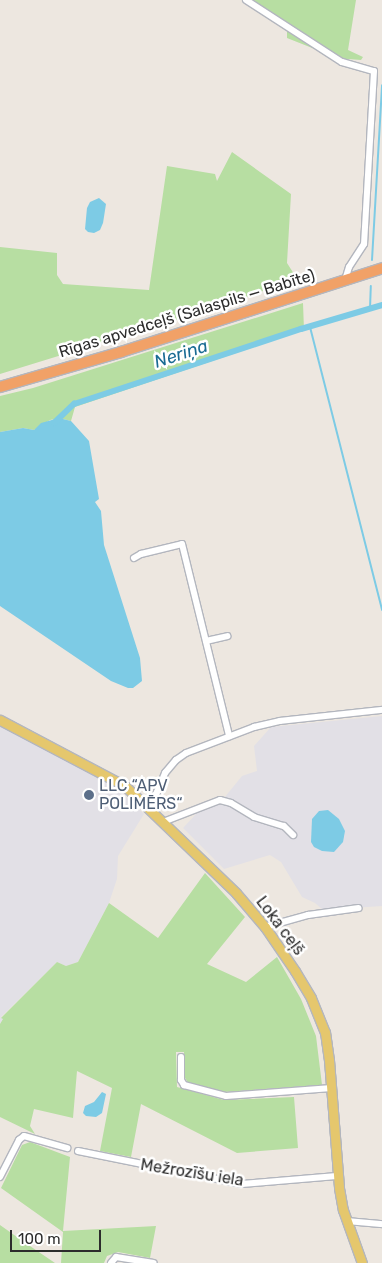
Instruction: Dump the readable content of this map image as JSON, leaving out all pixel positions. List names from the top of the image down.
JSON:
{
  "streets": {
    "highway": ["Rīgas apvedceļš (Salaspils — Babīte)"],
    "main road": ["Loka ceļš"],
    "street": ["Mežrozīšu iela"]
  },
  "crossings": [
    ["Loka ceļš", "Mežrozīšu iela"]
  ],
  "water": ["Neriņa"],
  "places": ["LLC “APV POLIMĒRS“"],
  "scale_bar": "100 m"
}
